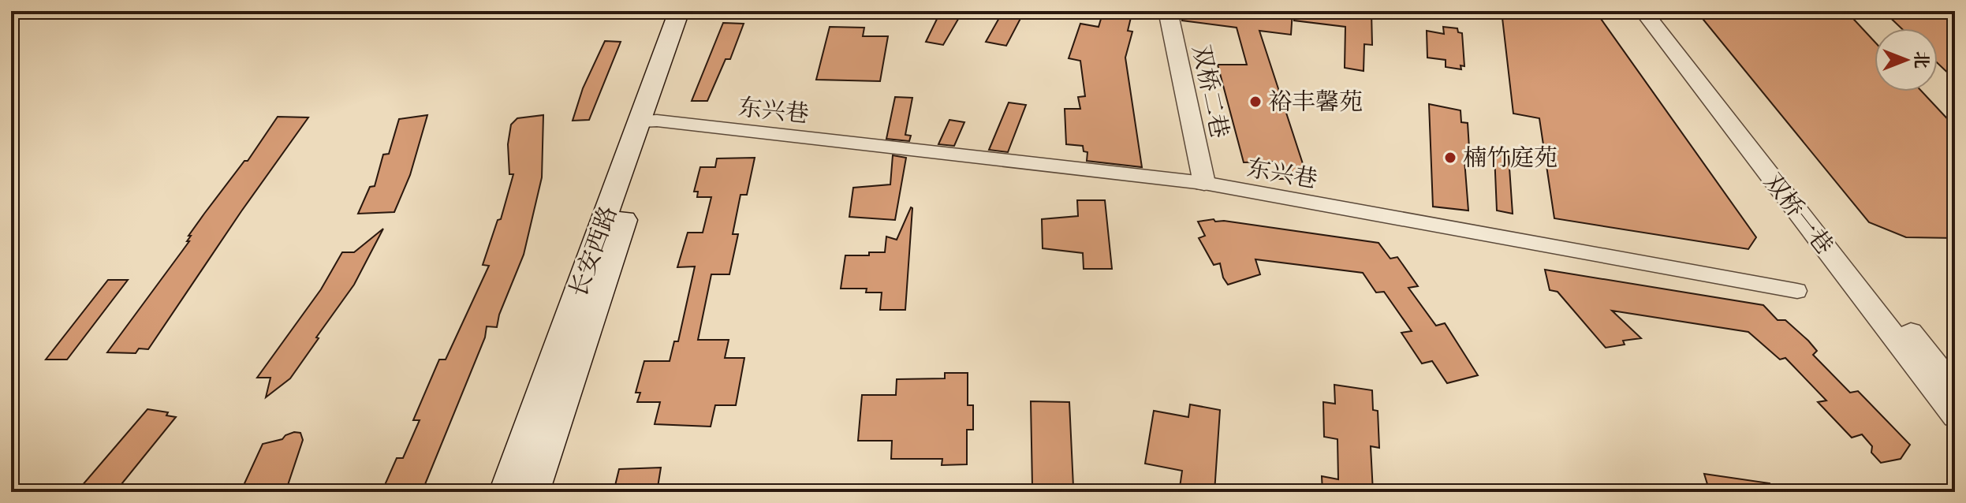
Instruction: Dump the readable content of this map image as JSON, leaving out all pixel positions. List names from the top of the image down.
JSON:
{
  "streets": {
    "main road": ["长安西路"],
    "street": ["双桥二巷", "东兴巷", "双桥一巷"]
  },
  "crossings": [
    ["双桥二巷", "东兴巷"],
    ["东兴巷", "长安西路"]
  ],
  "places": ["裕丰馨苑", "楠竹庭苑"],
  "north": "right"
}
